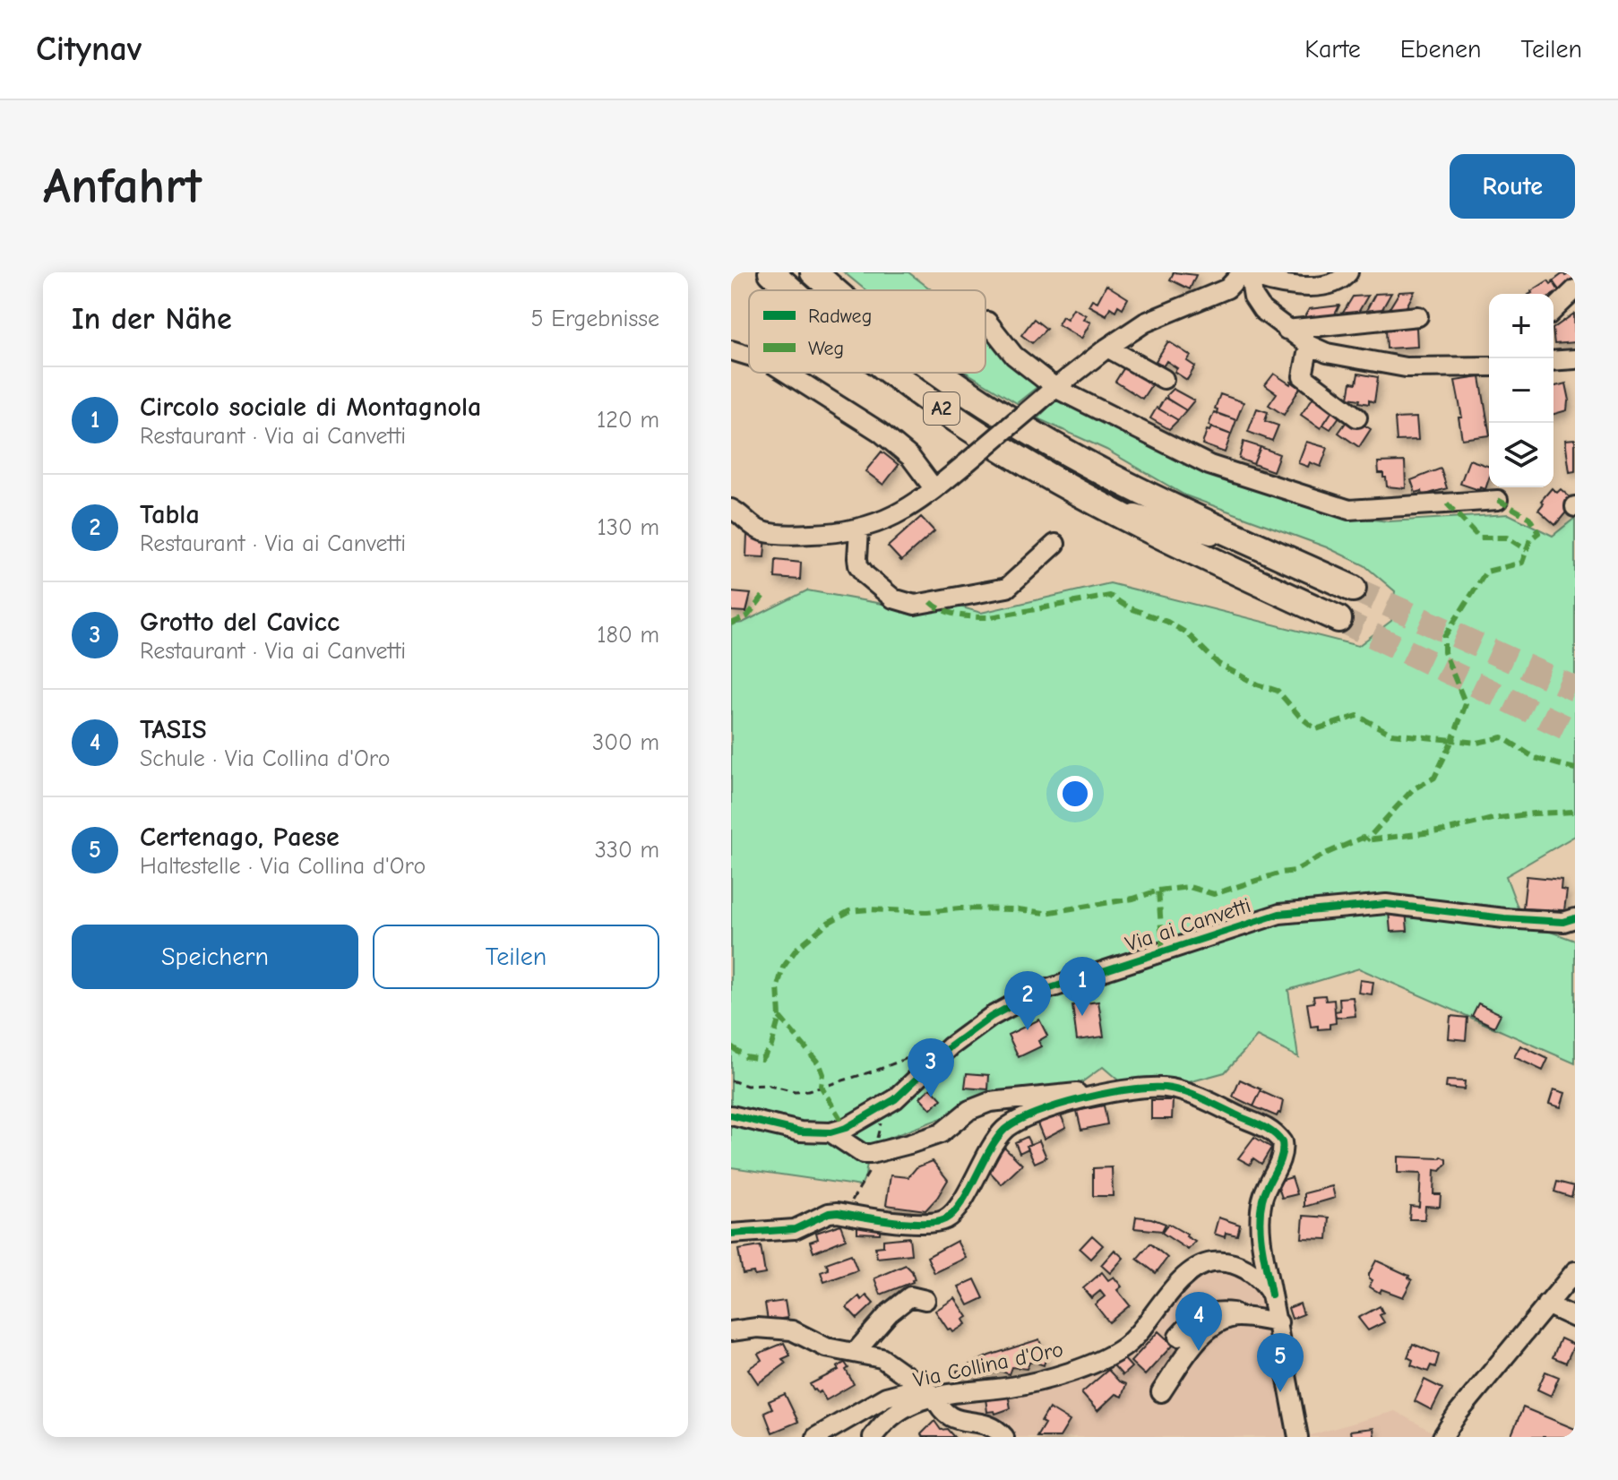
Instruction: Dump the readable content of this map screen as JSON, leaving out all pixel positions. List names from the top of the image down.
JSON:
{
  "streets": {
    "highway": ["A2"],
    "street": ["Via ai Canvetti", "Via Collina d'Oro"]
  },
  "legend": ["Radweg", "Weg"],
  "page": {
    "header": "Citynav",
    "nav": ["Karte", "Ebenen", "Teilen"],
    "buttons": [
      "Route",
      ["Speichern", "Teilen"]
    ],
    "title": "Anfahrt",
    "heading": ["In der Nähe", "5 Ergebnisse"],
    "map_buttons": ["+", "−"],
    "list": [
      {
        "mark": "1",
        "name": "Circolo sociale di Montagnola",
        "note": "Restaurant · Via ai Canvetti",
        "value": "120 m"
      },
      {
        "mark": "2",
        "name": "Tabla",
        "note": "Restaurant · Via ai Canvetti",
        "value": "130 m"
      },
      {
        "mark": "3",
        "name": "Grotto del Cavicc",
        "note": "Restaurant · Via ai Canvetti",
        "value": "180 m"
      },
      {
        "mark": "4",
        "name": "TASIS",
        "note": "Schule · Via Collina d'Oro",
        "value": "300 m"
      },
      {
        "mark": "5",
        "name": "Certenago, Paese",
        "note": "Haltestelle · Via Collina d'Oro",
        "value": "330 m"
      }
    ],
    "pins": [
      "1",
      "2",
      "3",
      "4",
      "5"
    ]
  }
}
